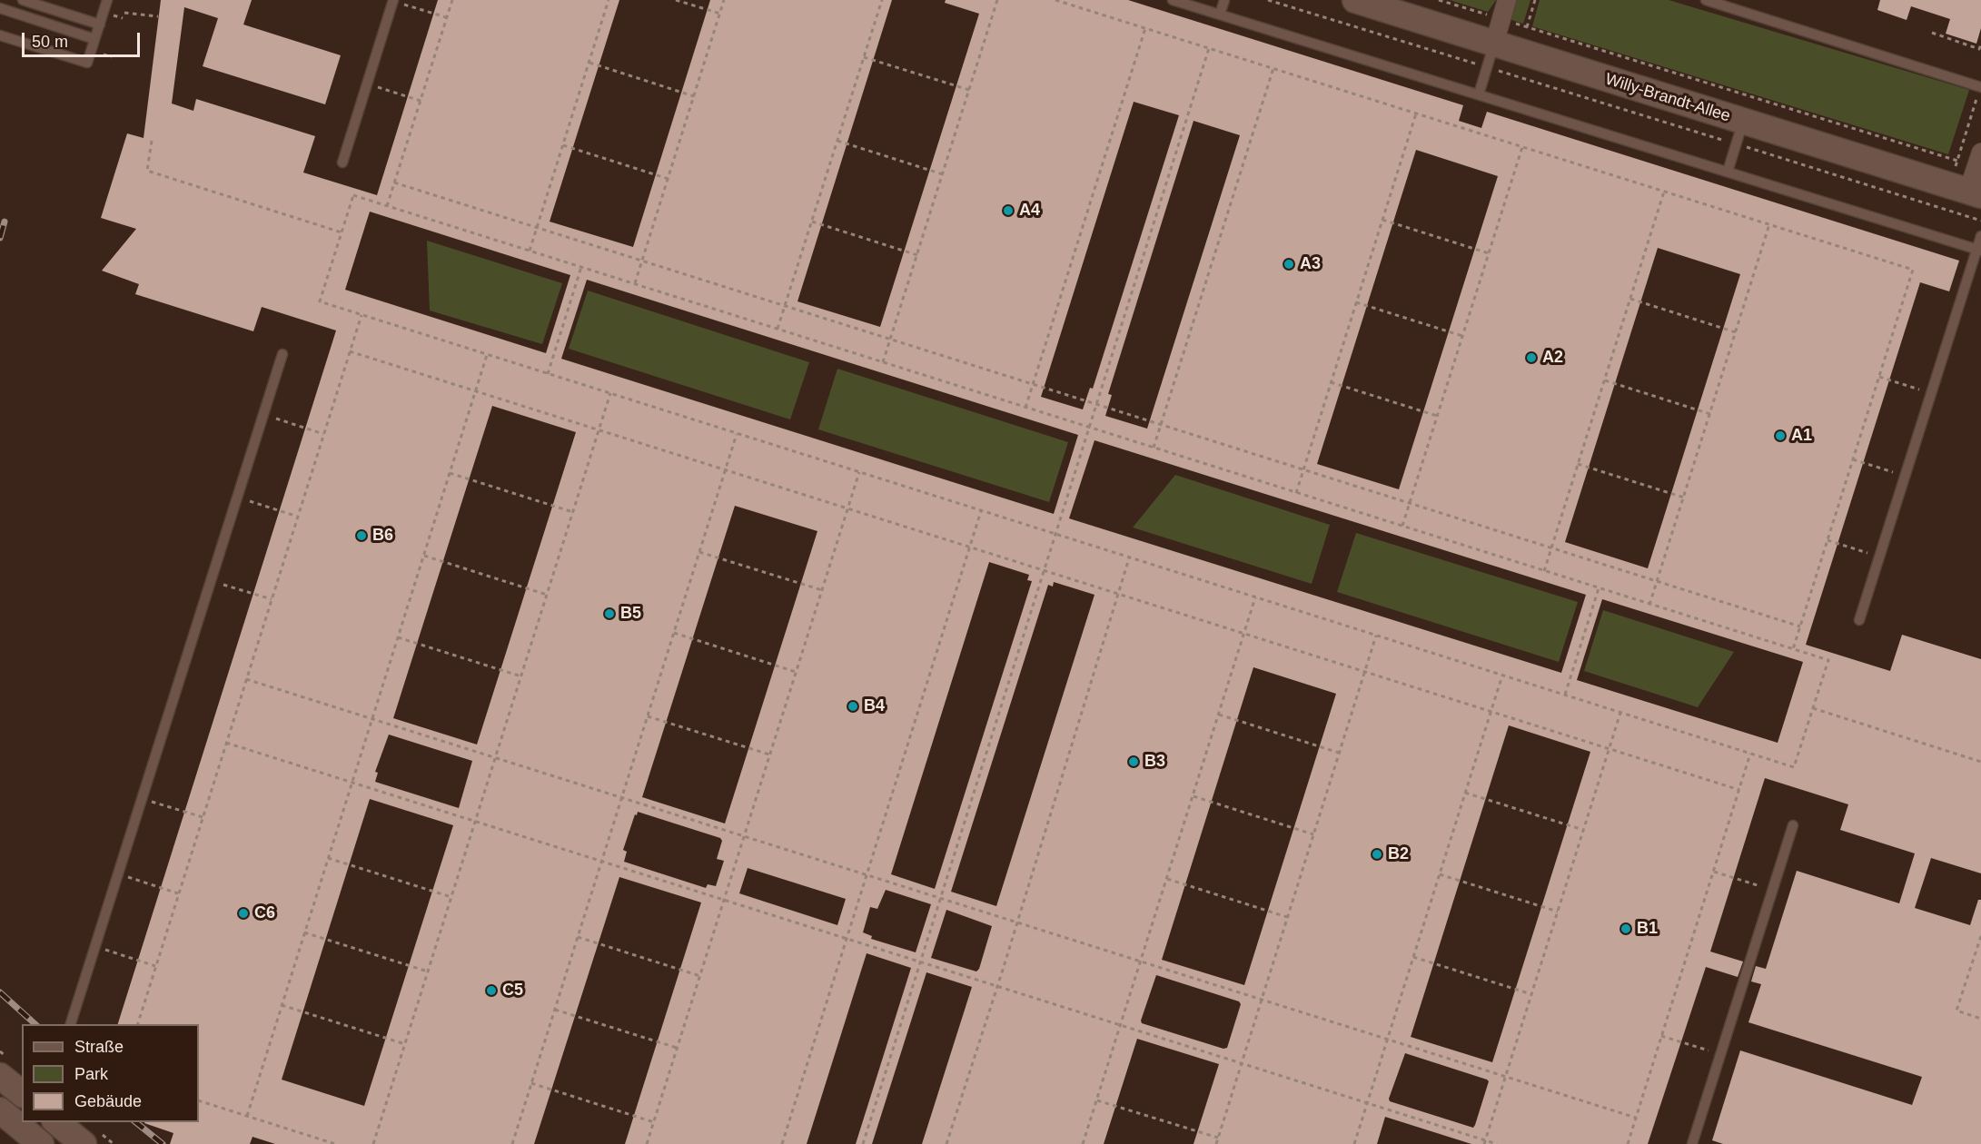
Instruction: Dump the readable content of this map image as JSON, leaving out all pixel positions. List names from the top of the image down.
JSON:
{
  "streets": {
    "main road": ["Willy-Brandt-Allee"]
  },
  "places": [
    "A4",
    "A3",
    "A2",
    "A1",
    "B6",
    "B5",
    "B4",
    "B3",
    "B2",
    "C6",
    "B1",
    "C5"
  ],
  "legend": ["Straße", "Park", "Gebäude"],
  "scale_bar": "50 m"
}
